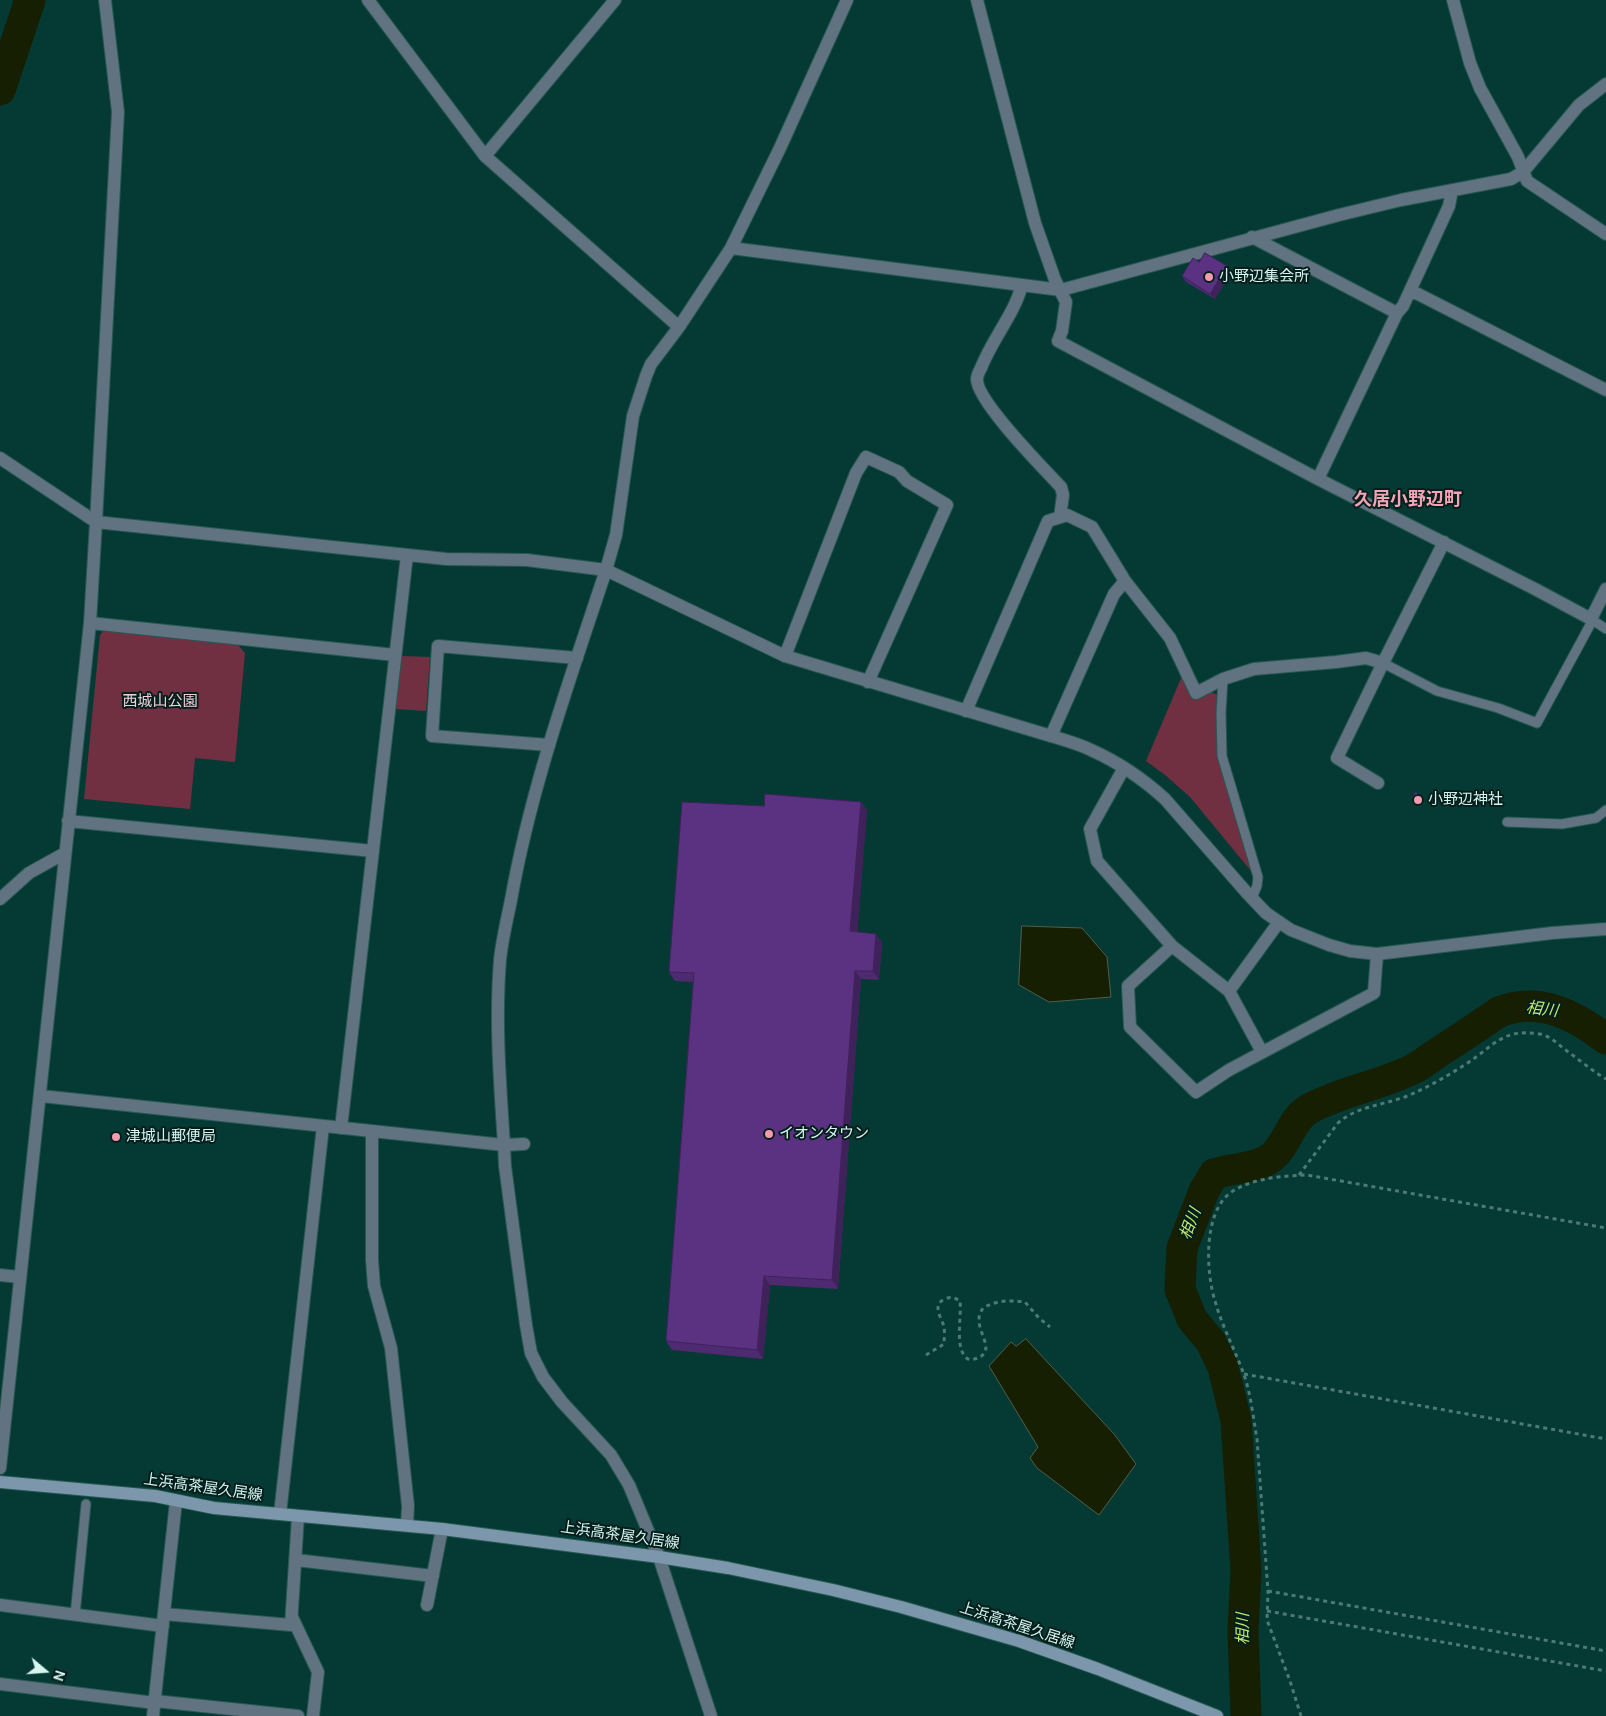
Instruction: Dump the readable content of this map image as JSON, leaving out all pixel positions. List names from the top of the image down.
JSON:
{
  "streets": {
    "main road": ["上浜高茶屋久居線"]
  },
  "districts": ["久居小野辺町"],
  "water": ["相川"],
  "parks": ["西城山公園"],
  "places": [
    "小野辺集会所",
    "小野辺神社",
    "イオンタウン",
    "津城山郵便局"
  ],
  "north": "right"
}
